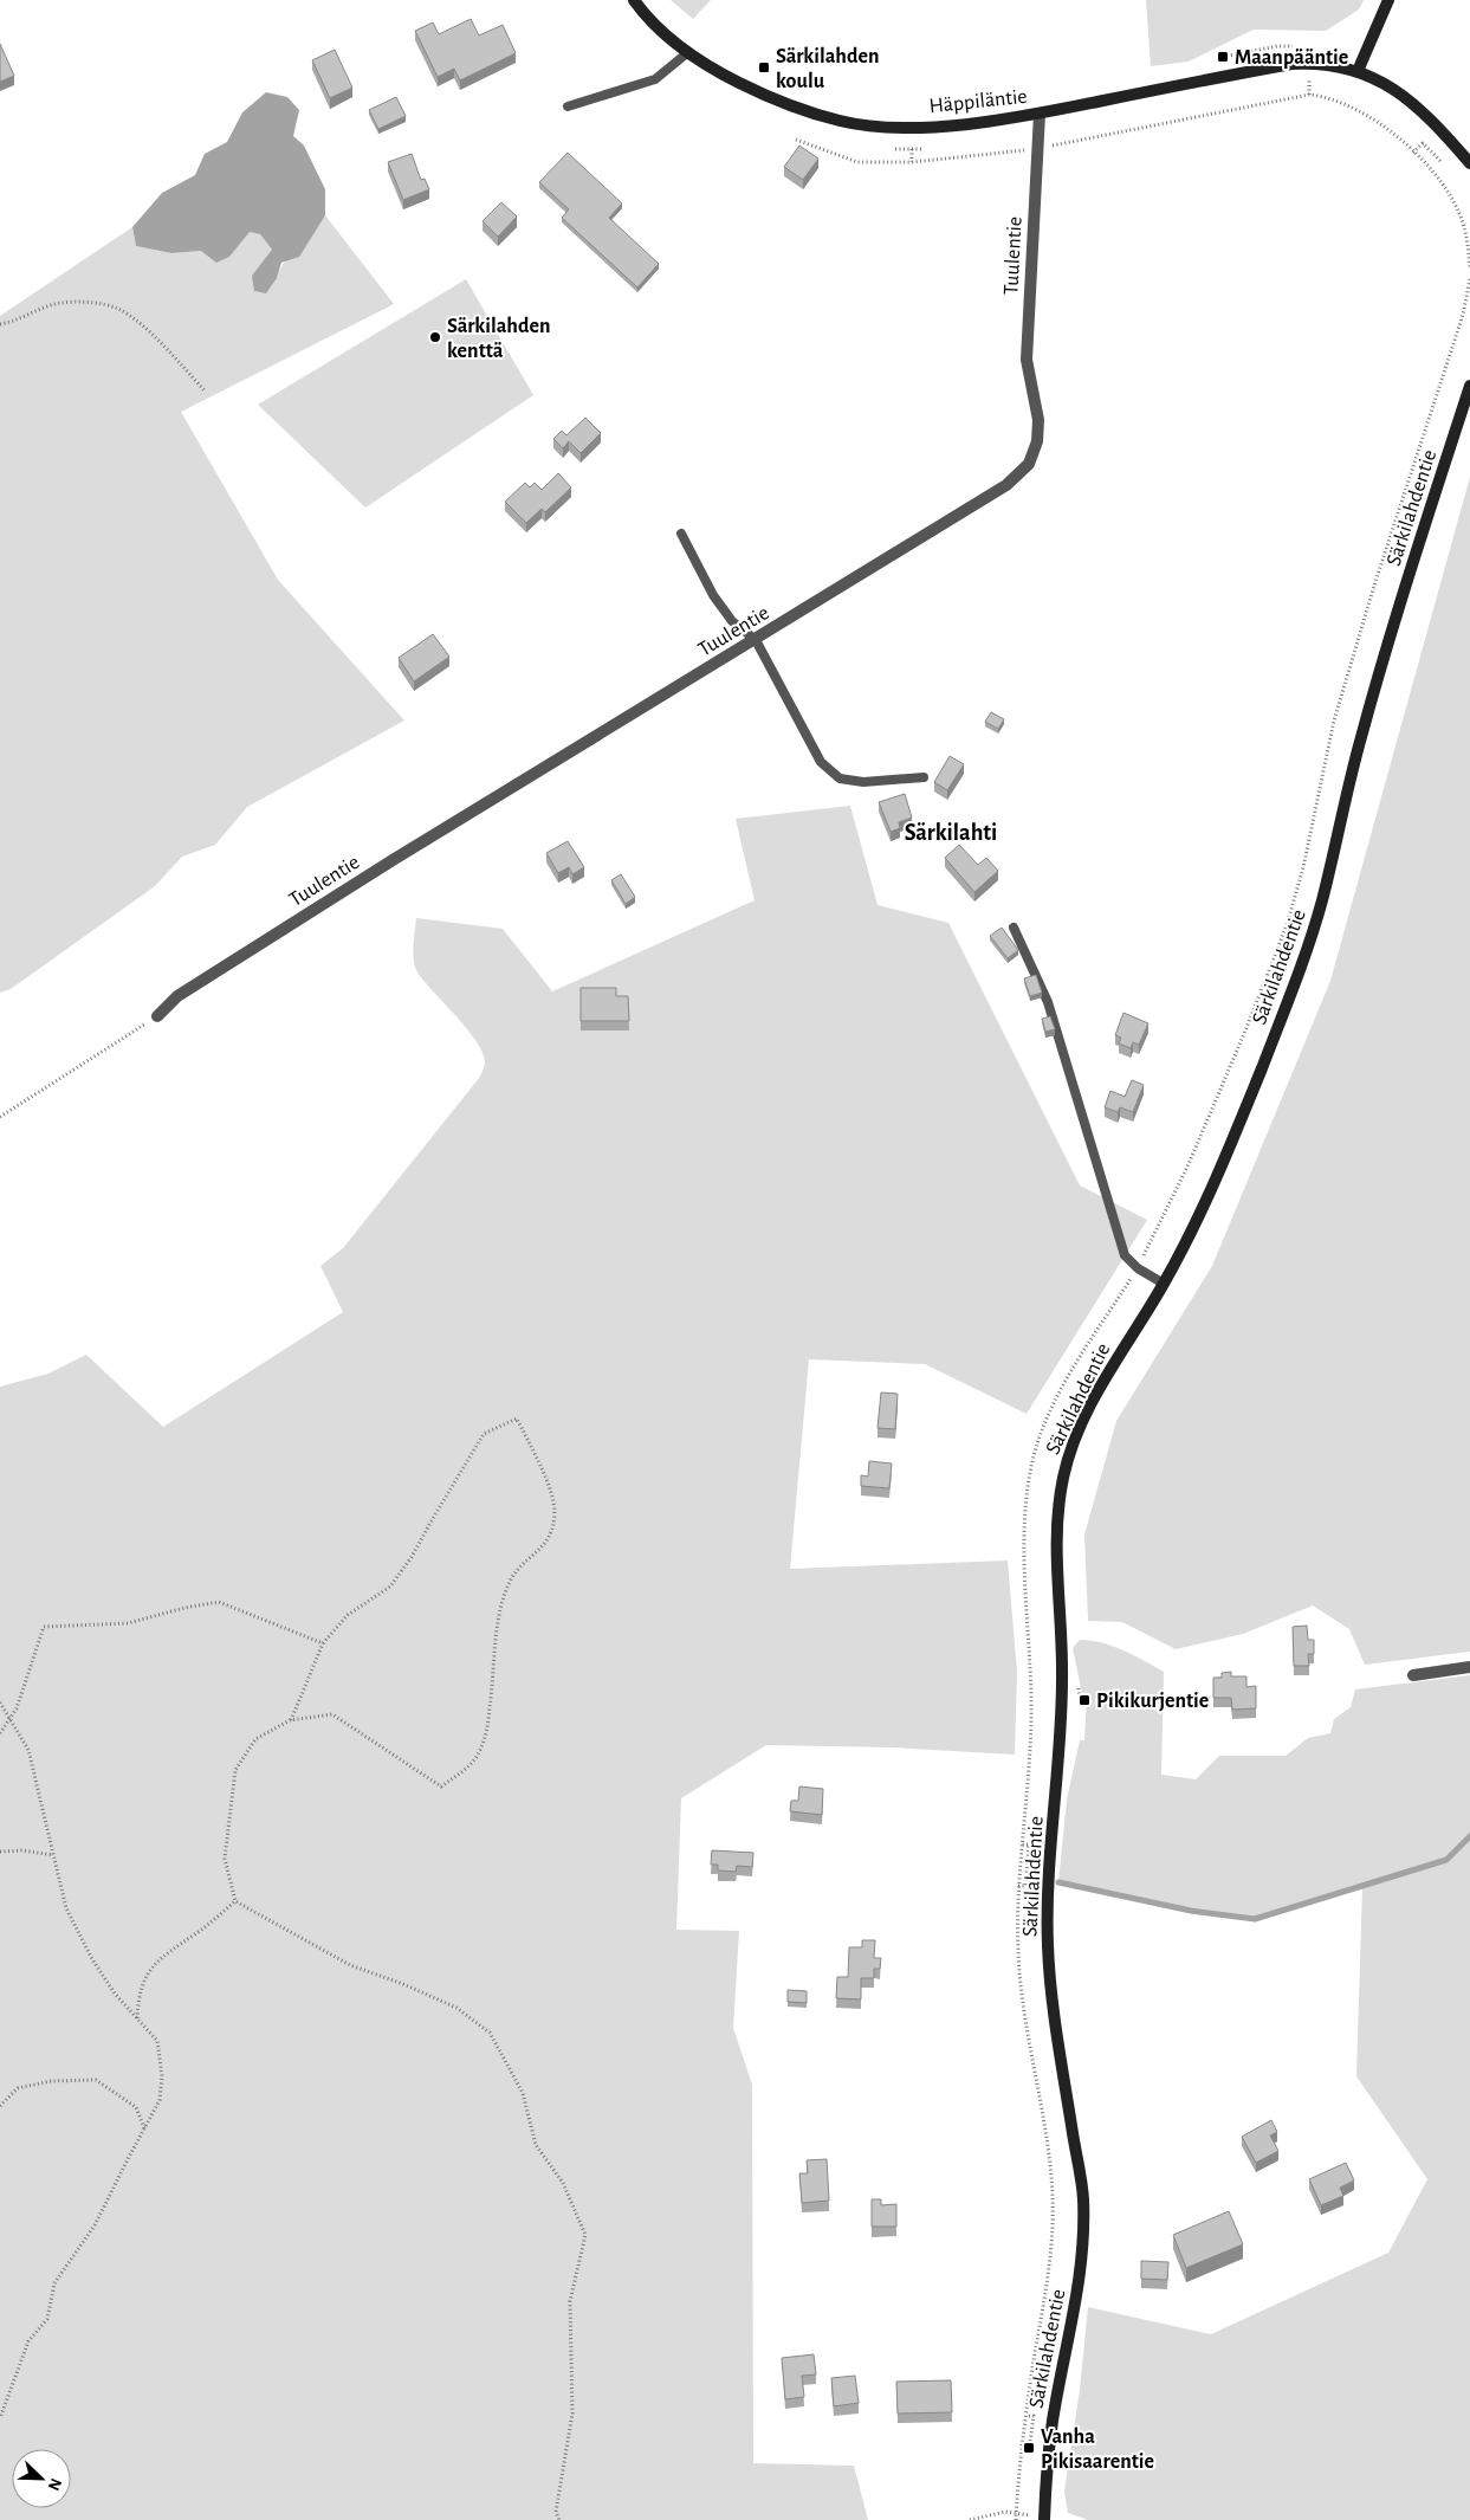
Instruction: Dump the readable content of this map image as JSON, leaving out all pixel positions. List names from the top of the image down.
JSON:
{
  "streets": {
    "street": ["Häppiläntie", "Tuulentie", "Särkilahdentie"]
  },
  "crossings": [
    ["Häppiläntie", "Tuulentie"]
  ],
  "districts": ["Särkilahti"],
  "places": {
    "transit": [
      "Maanpääntie",
      "Särkilahden koulu",
      "Pikikurjentie",
      "Vanha Pikisaarentie"
    ],
    "other": ["Särkilahden kenttä"]
  },
  "north": "bottom right"
}
